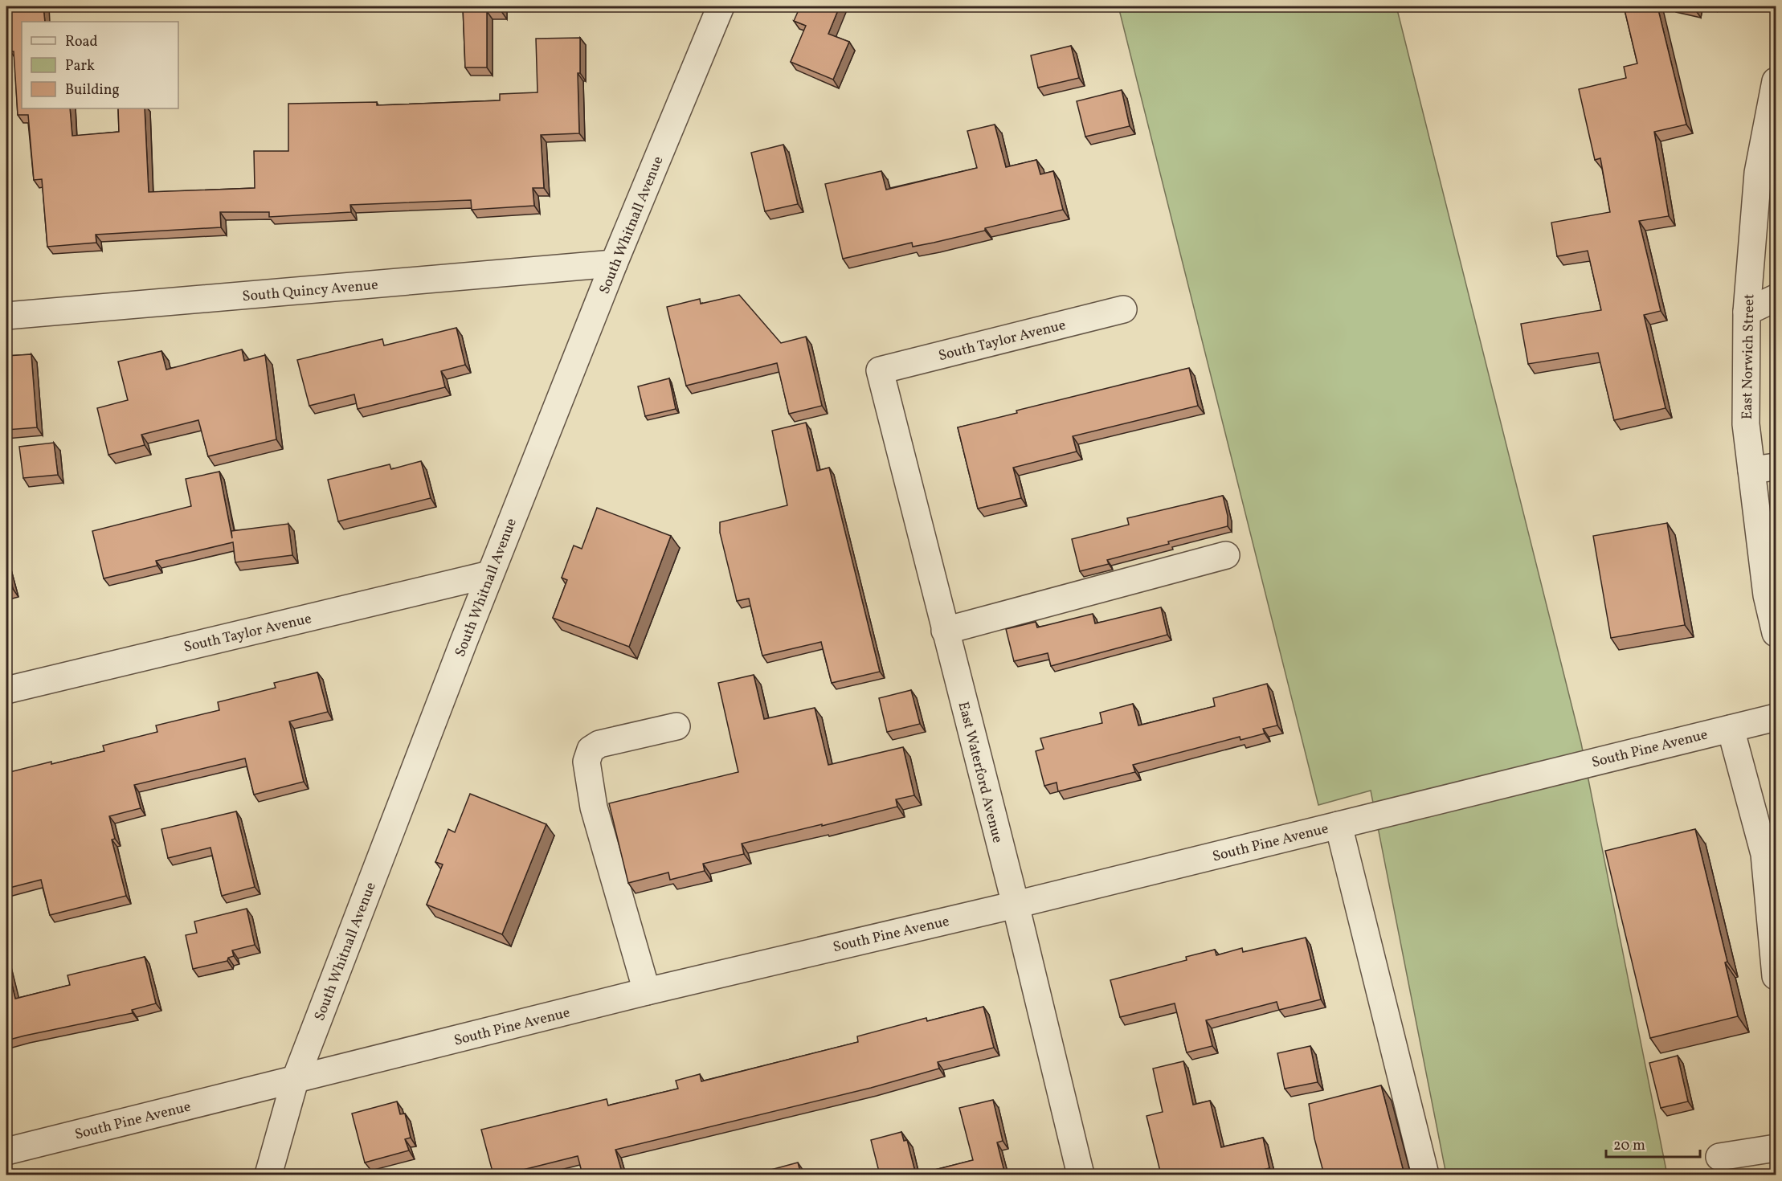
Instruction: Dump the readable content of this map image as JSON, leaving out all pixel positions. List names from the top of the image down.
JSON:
{
  "streets": {
    "street": [
      "South Whitnall Avenue",
      "South Quincy Avenue",
      "South Taylor Avenue",
      "East Norwich Street",
      "South Pine Avenue",
      "East Waterford Avenue"
    ]
  },
  "crossings": [
    ["South Whitnall Avenue", "South Quincy Avenue"],
    ["South Whitnall Avenue", "South Taylor Avenue"],
    ["South Whitnall Avenue", "South Pine Avenue"],
    ["South Taylor Avenue", "East Waterford Avenue"],
    ["South Pine Avenue", "East Waterford Avenue"]
  ],
  "legend": ["Road", "Park", "Building"],
  "scale_bar": "20 m"
}
